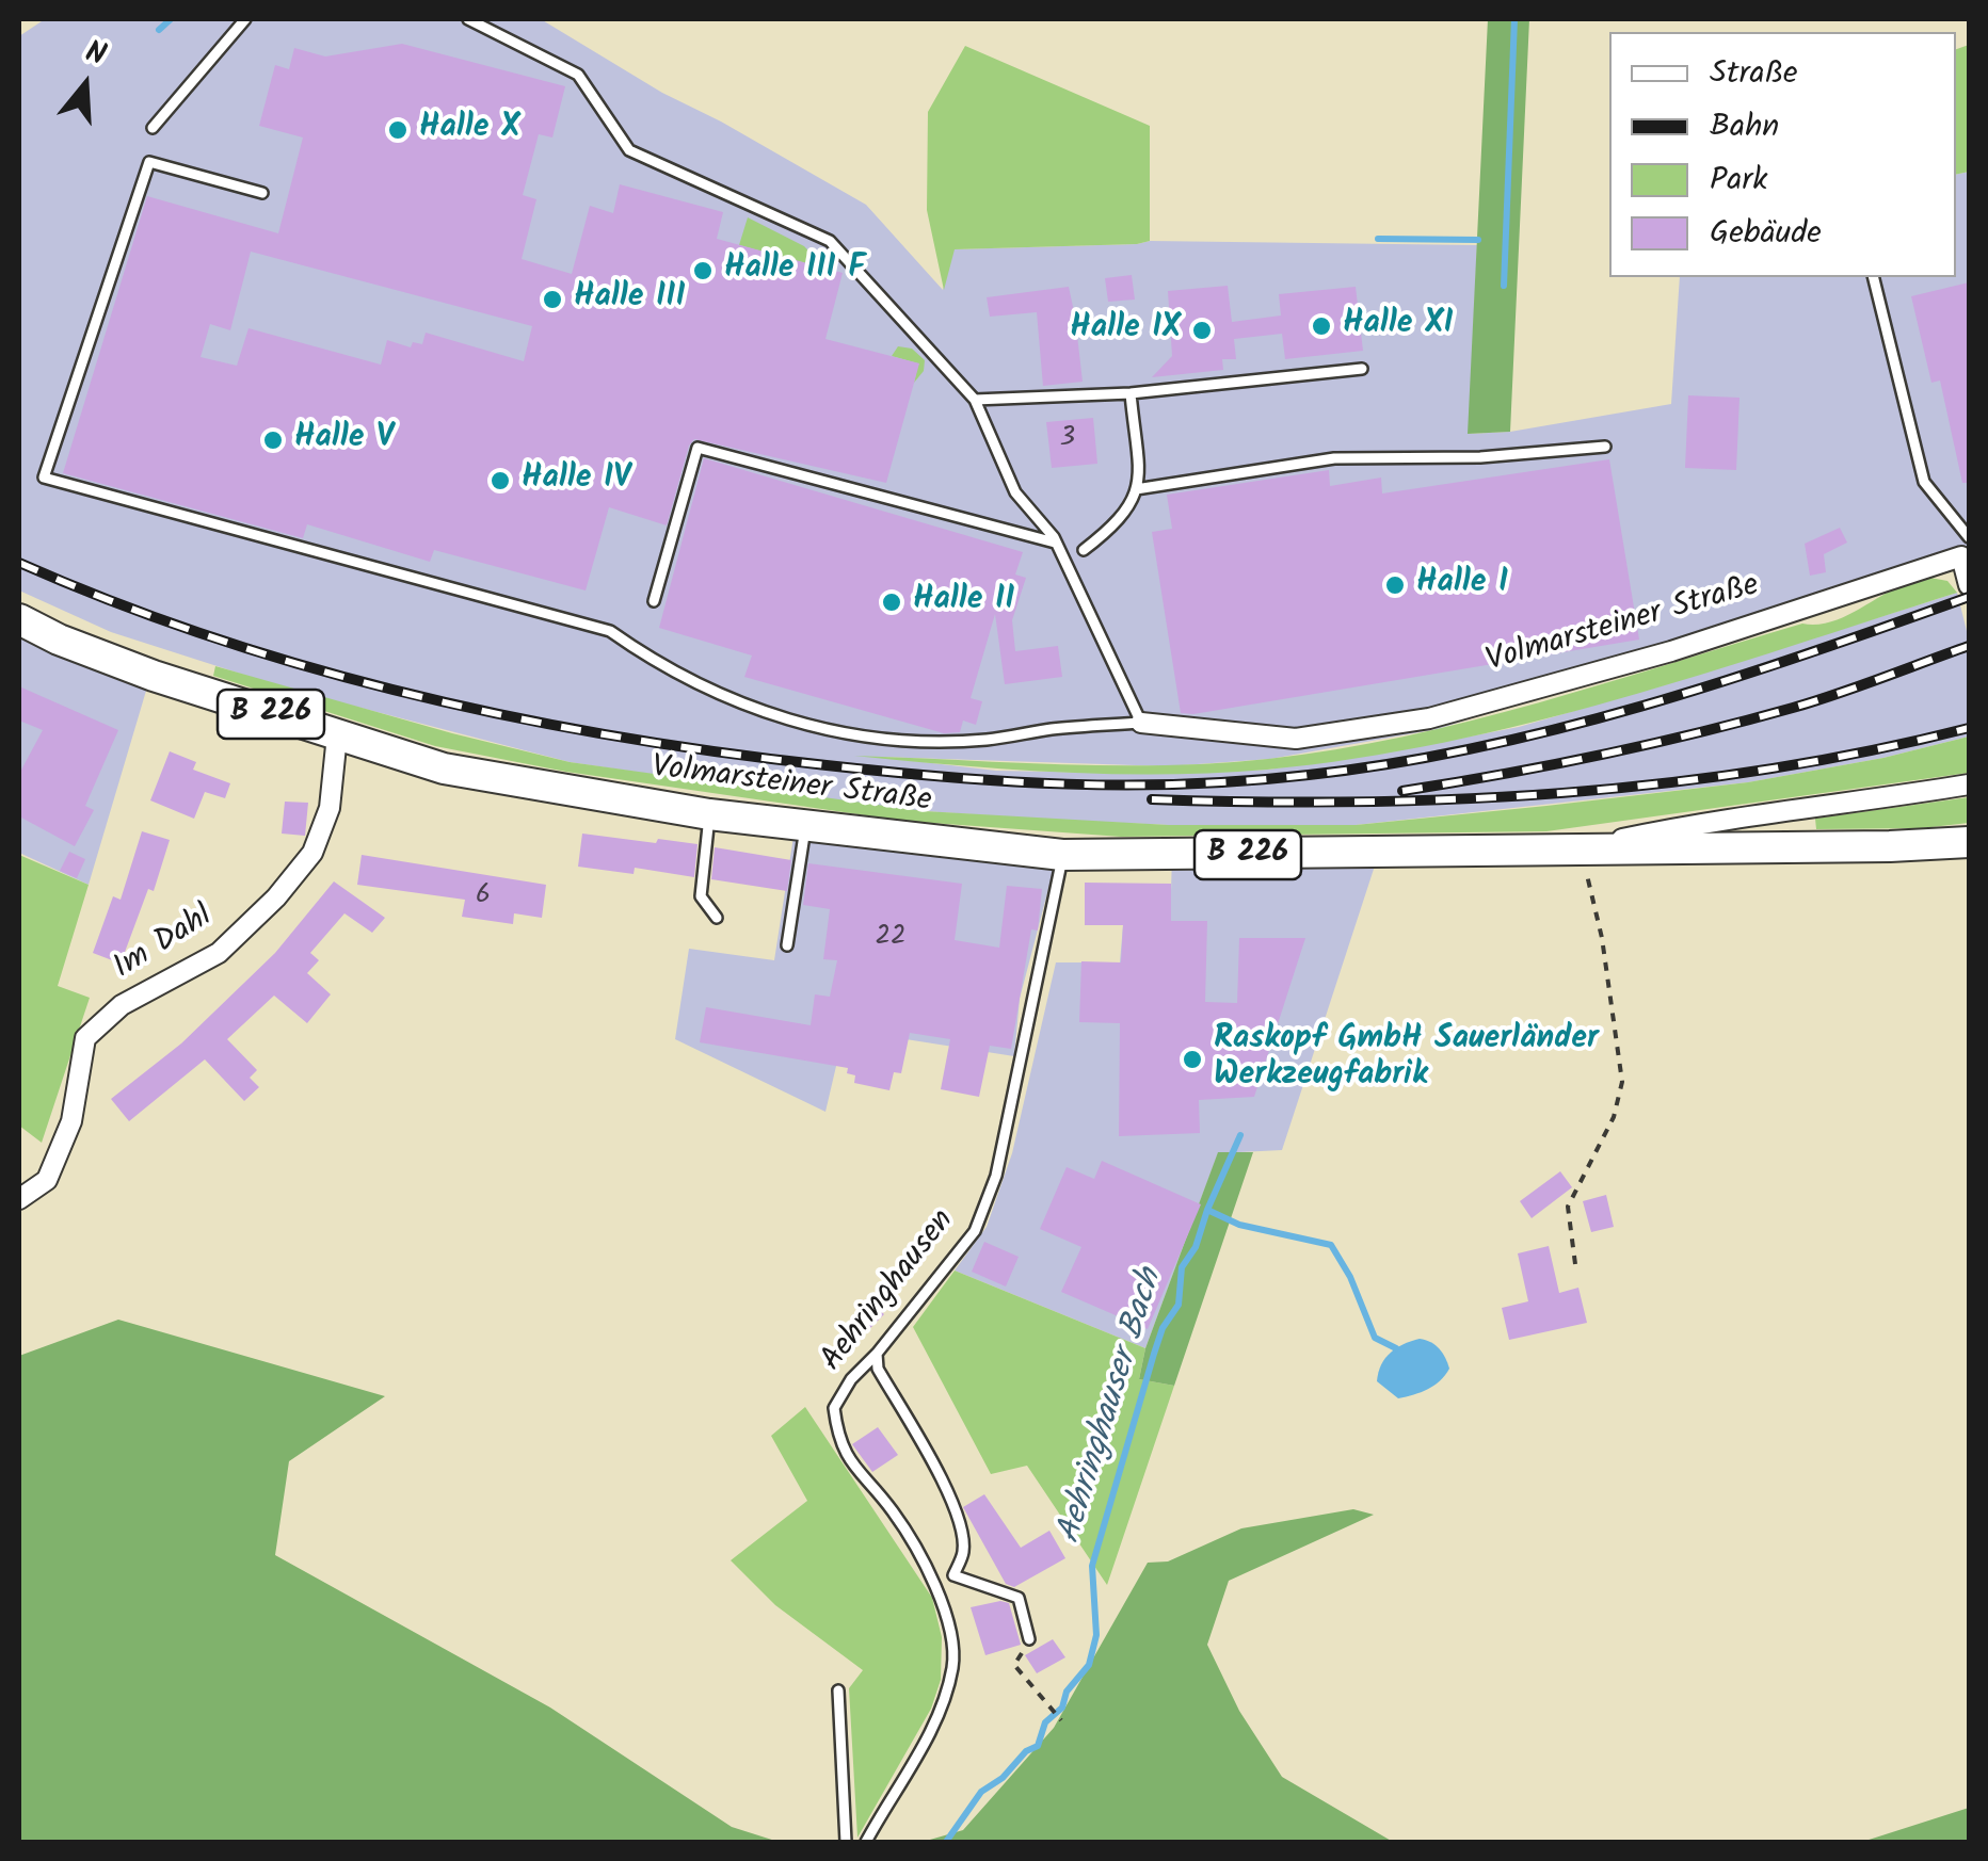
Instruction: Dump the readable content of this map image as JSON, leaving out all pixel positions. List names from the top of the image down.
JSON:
{
  "streets": {
    "main road": ["Volmarsteiner Straße", "B 226"],
    "street": ["Im Dahl"],
    "lane": ["Aehringhausen"]
  },
  "crossings": [
    ["Volmarsteiner Straße", "Im Dahl"],
    ["Volmarsteiner Straße", "Aehringhausen"]
  ],
  "water": ["Aehringhauser Bach"],
  "places": [
    "Halle X",
    "Halle III F",
    "Halle III",
    "Halle XI",
    "Halle IX",
    "Halle V",
    "Halle IV",
    "Halle I",
    "Halle II",
    "Raskopf GmbH Sauerländer Werkzeugfabrik"
  ],
  "house_numbers": ["3", "6", "22"],
  "legend": [
    "Straße",
    "Bahn",
    "Park",
    "Gebäude"
  ],
  "north": "top"
}
